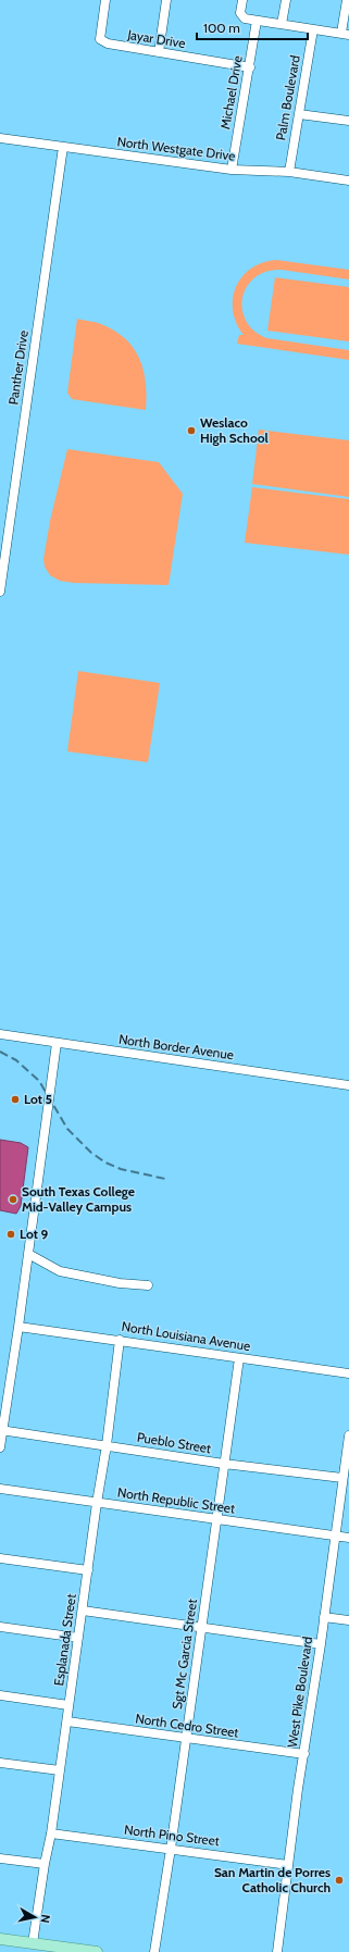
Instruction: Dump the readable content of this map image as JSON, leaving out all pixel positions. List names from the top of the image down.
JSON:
{
  "streets": {
    "street": [
      "Jayar Drive",
      "Michael Drive",
      "Palm Boulevard",
      "North Westgate Drive",
      "Panther Drive",
      "North Border Avenue",
      "North Louisiana Avenue",
      "Pueblo Street",
      "North Republic Street",
      "Esplanada Street",
      "Sgt Mc Garcia Street",
      "West Pike Boulevard",
      "North Cedro Street",
      "North Pino Street"
    ]
  },
  "crossings": [
    ["Jayar Drive", "Michael Drive"],
    ["Michael Drive", "North Westgate Drive"],
    ["Palm Boulevard", "North Westgate Drive"],
    ["North Westgate Drive", "Panther Drive"],
    ["North Louisiana Avenue", "Esplanada Street"],
    ["North Louisiana Avenue", "Sgt Mc Garcia Street"],
    ["Pueblo Street", "Esplanada Street"],
    ["Pueblo Street", "Sgt Mc Garcia Street"],
    ["Pueblo Street", "West Pike Boulevard"],
    ["North Republic Street", "Esplanada Street"],
    ["North Republic Street", "Sgt Mc Garcia Street"],
    ["North Republic Street", "West Pike Boulevard"],
    ["Esplanada Street", "North Cedro Street"],
    ["Esplanada Street", "North Pino Street"],
    ["Sgt Mc Garcia Street", "North Cedro Street"],
    ["Sgt Mc Garcia Street", "North Pino Street"],
    ["West Pike Boulevard", "North Cedro Street"],
    ["West Pike Boulevard", "North Pino Street"]
  ],
  "places": [
    "Weslaco High School",
    "Lot 5",
    "South Texas College Mid-Valley Campus",
    "Lot 9",
    "San Martin de Porres Catholic Church"
  ],
  "scale_bar": "100 m",
  "north": "right"
}
